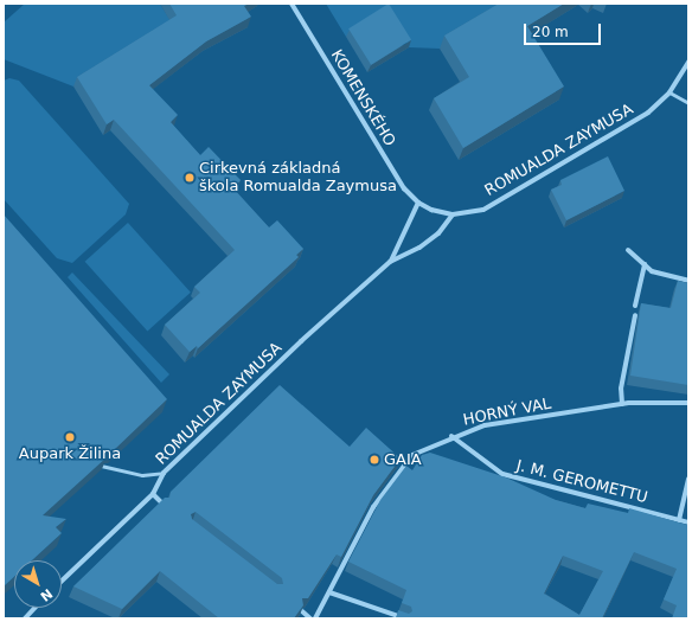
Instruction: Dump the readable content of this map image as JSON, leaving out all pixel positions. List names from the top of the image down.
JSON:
{
  "streets": {
    "street": [
      "KOMENSKÉHO",
      "ROMUALDA ZAYMUSA",
      "HORNÝ VAL",
      "J. M. GEROMETTU"
    ]
  },
  "crossings": [
    ["KOMENSKÉHO", "ROMUALDA ZAYMUSA"],
    ["HORNÝ VAL", "J. M. GEROMETTU"]
  ],
  "places": ["Cirkevná základná škola Romualda Zaymusa", "Aupark Žilina", "GAIA"],
  "scale_bar": "20 m",
  "north": "bottom right"
}
